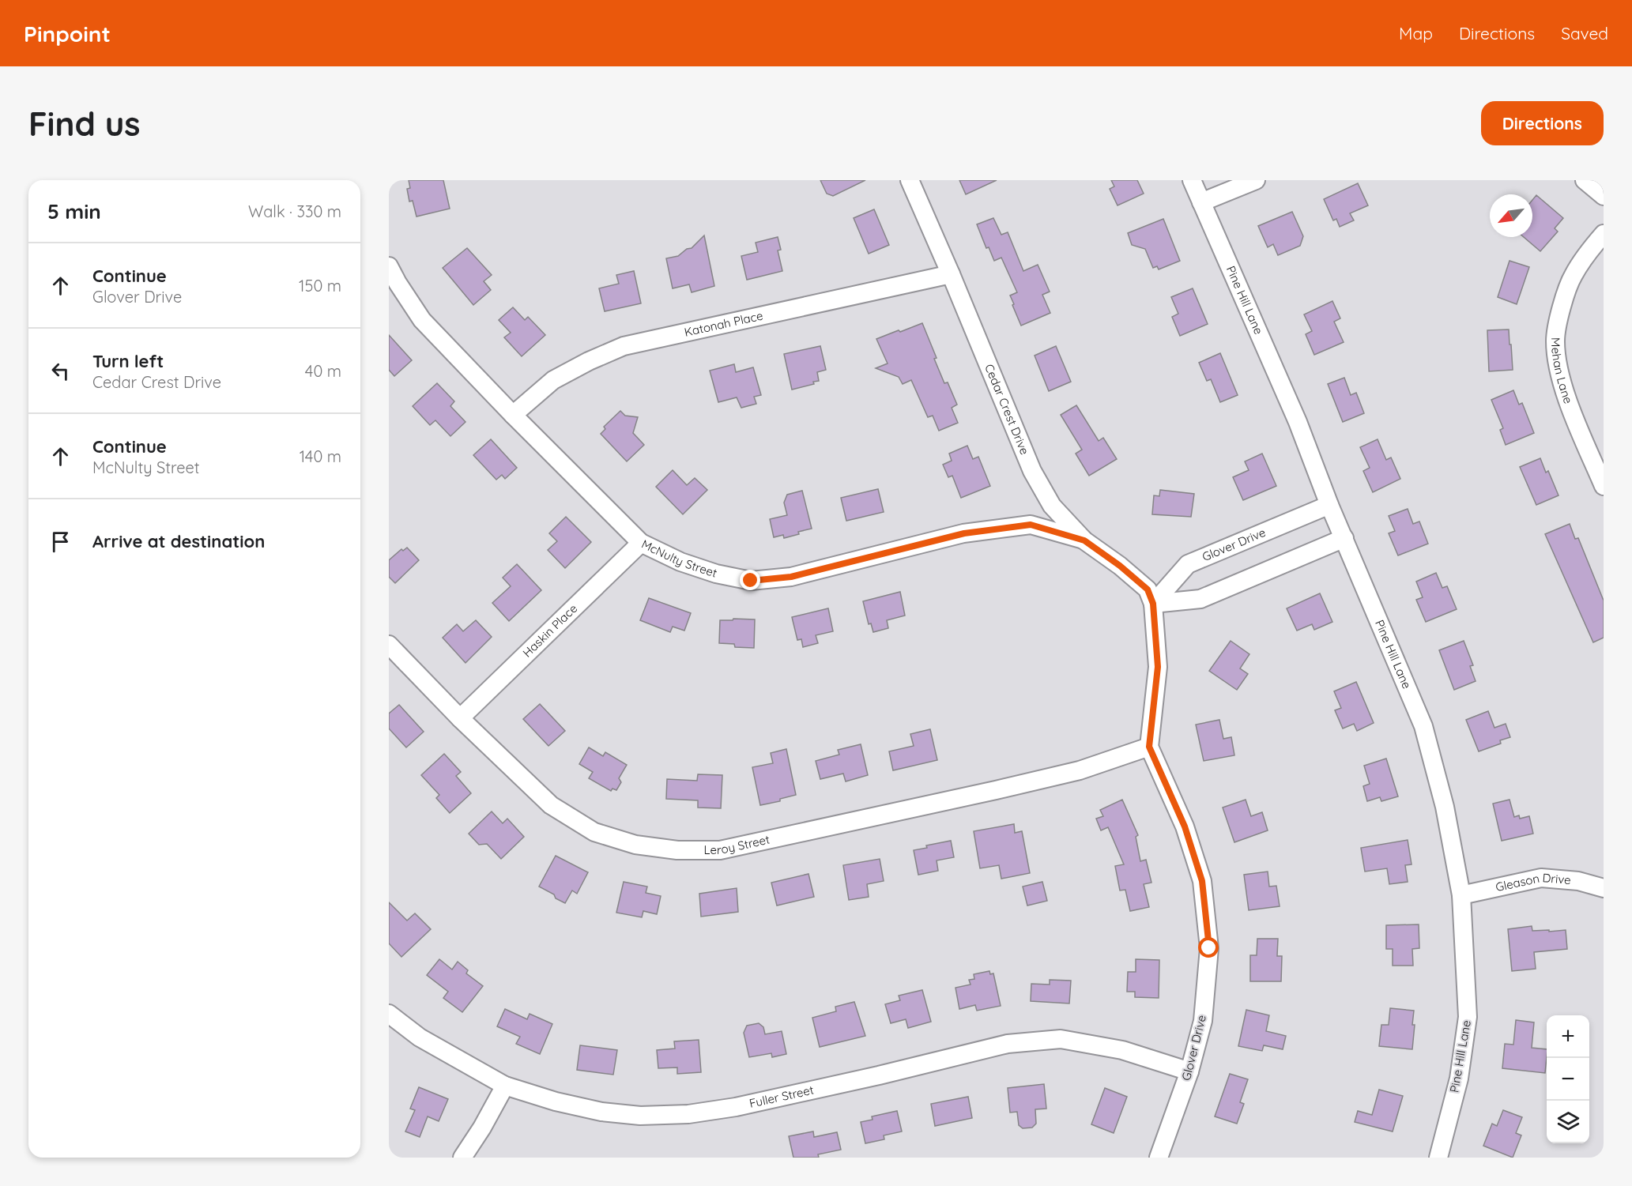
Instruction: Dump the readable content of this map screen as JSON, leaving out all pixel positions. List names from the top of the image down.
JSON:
{
  "streets": {
    "street": [
      "Pine Hill Lane",
      "Katonah Place",
      "Mehan Lane",
      "Cedar Crest Drive",
      "Glover Drive",
      "McNulty Street",
      "Haskin Place",
      "Leroy Street",
      "Gleason Drive",
      "Fuller Street"
    ]
  },
  "crossings": [
    ["Pine Hill Lane", "Glover Drive"],
    ["Pine Hill Lane", "Gleason Drive"],
    ["Katonah Place", "Cedar Crest Drive"],
    ["Katonah Place", "McNulty Street"],
    ["Cedar Crest Drive", "Glover Drive"],
    ["Cedar Crest Drive", "McNulty Street"],
    ["Glover Drive", "Leroy Street"],
    ["Glover Drive", "Fuller Street"],
    ["McNulty Street", "Haskin Place"],
    ["Haskin Place", "Leroy Street"]
  ],
  "north": "bottom left",
  "page": {
    "header": "Pinpoint",
    "nav": ["Map", "Directions", "Saved"],
    "buttons": "Directions",
    "title": "Find us",
    "heading": ["5 min", "Walk · 330 m"],
    "list": [
      ["Continue", "Glover Drive", "150 m"],
      ["Turn left", "Cedar Crest Drive", "40 m"],
      ["Continue", "McNulty Street", "140 m"],
      "Arrive at destination"
    ],
    "map_buttons": ["+", "−"]
  }
}
